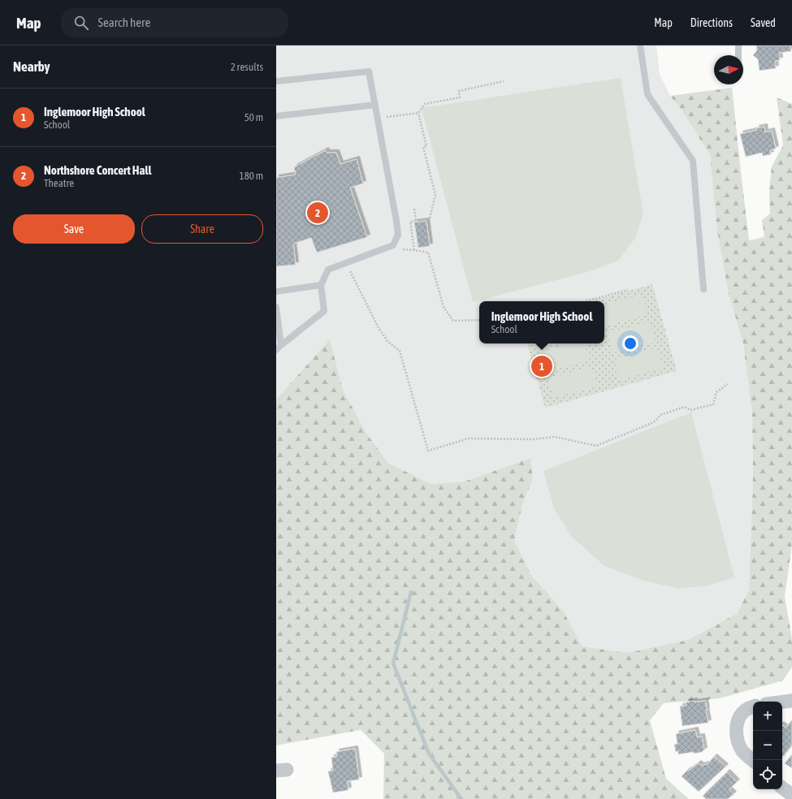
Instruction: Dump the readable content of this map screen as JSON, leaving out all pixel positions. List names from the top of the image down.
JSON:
{
  "north": "right",
  "page": {
    "header": "Map",
    "search": "Search here",
    "nav": ["Map", "Directions", "Saved"],
    "heading": ["Nearby", "2 results"],
    "list": [
      {
        "mark": "1",
        "name": "Inglemoor High School",
        "note": "School",
        "value": "50 m"
      },
      {
        "mark": "2",
        "name": "Northshore Concert Hall",
        "note": "Theatre",
        "value": "180 m"
      }
    ],
    "pins": ["2", "1"],
    "buttons": ["Save", "Share"],
    "popup": ["Inglemoor High School", "School"],
    "map_buttons": ["+", "−"]
  }
}
